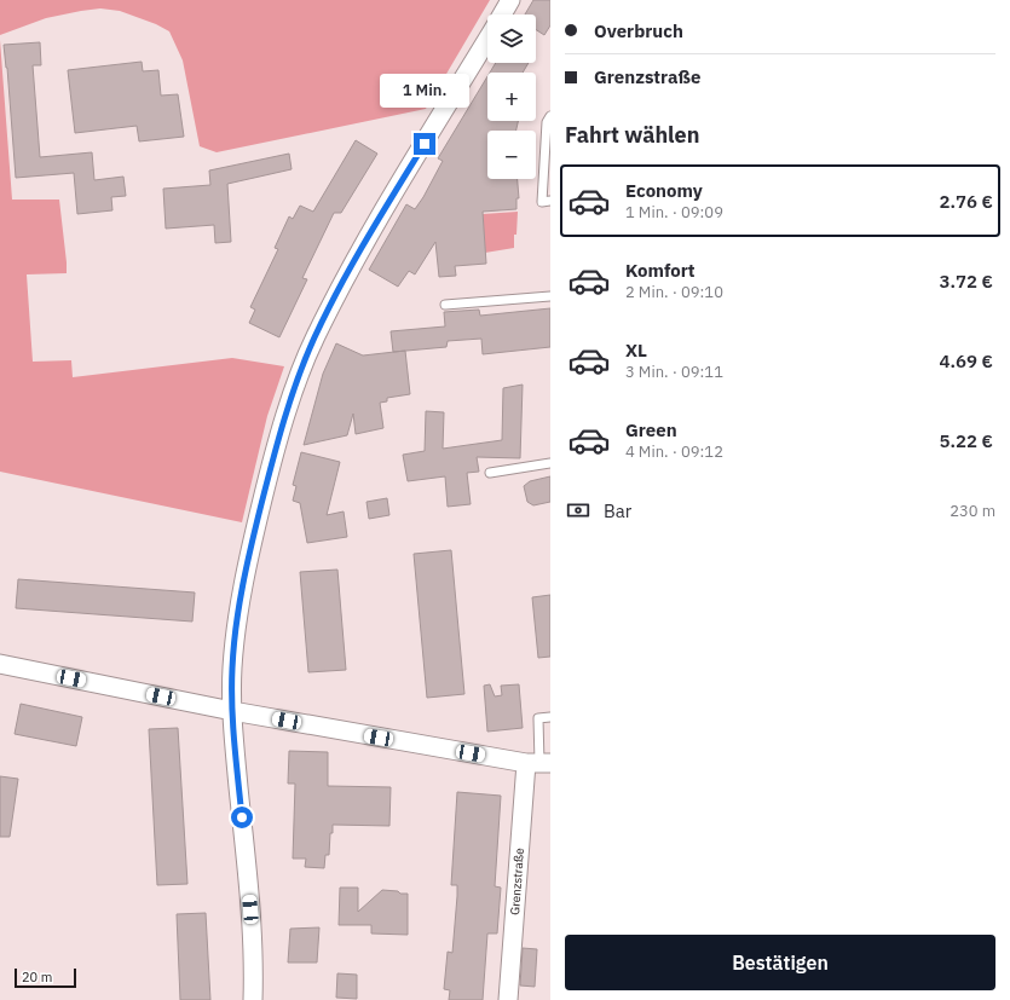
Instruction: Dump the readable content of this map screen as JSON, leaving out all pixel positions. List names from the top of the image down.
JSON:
{
  "streets": {
    "street": ["Grenzstraße"]
  },
  "scale_bar": "20 m",
  "page": {
    "banner": ["Overbruch", "Grenzstraße"],
    "map_buttons": ["+", "−"],
    "bubble": "1 Min.",
    "heading": "Fahrt wählen",
    "list": [
      {
        "name": "Economy",
        "note": "1 Min. · 09:09",
        "value": "2.76 €"
      },
      {
        "name": "Komfort",
        "note": "2 Min. · 09:10",
        "value": "3.72 €"
      },
      {
        "name": "XL",
        "note": "3 Min. · 09:11",
        "value": "4.69 €"
      },
      {
        "name": "Green",
        "note": "4 Min. · 09:12",
        "value": "5.22 €"
      }
    ],
    "pay": ["Bar", "230 m"],
    "buttons": "Bestätigen",
    "scale": "20 m"
  }
}
